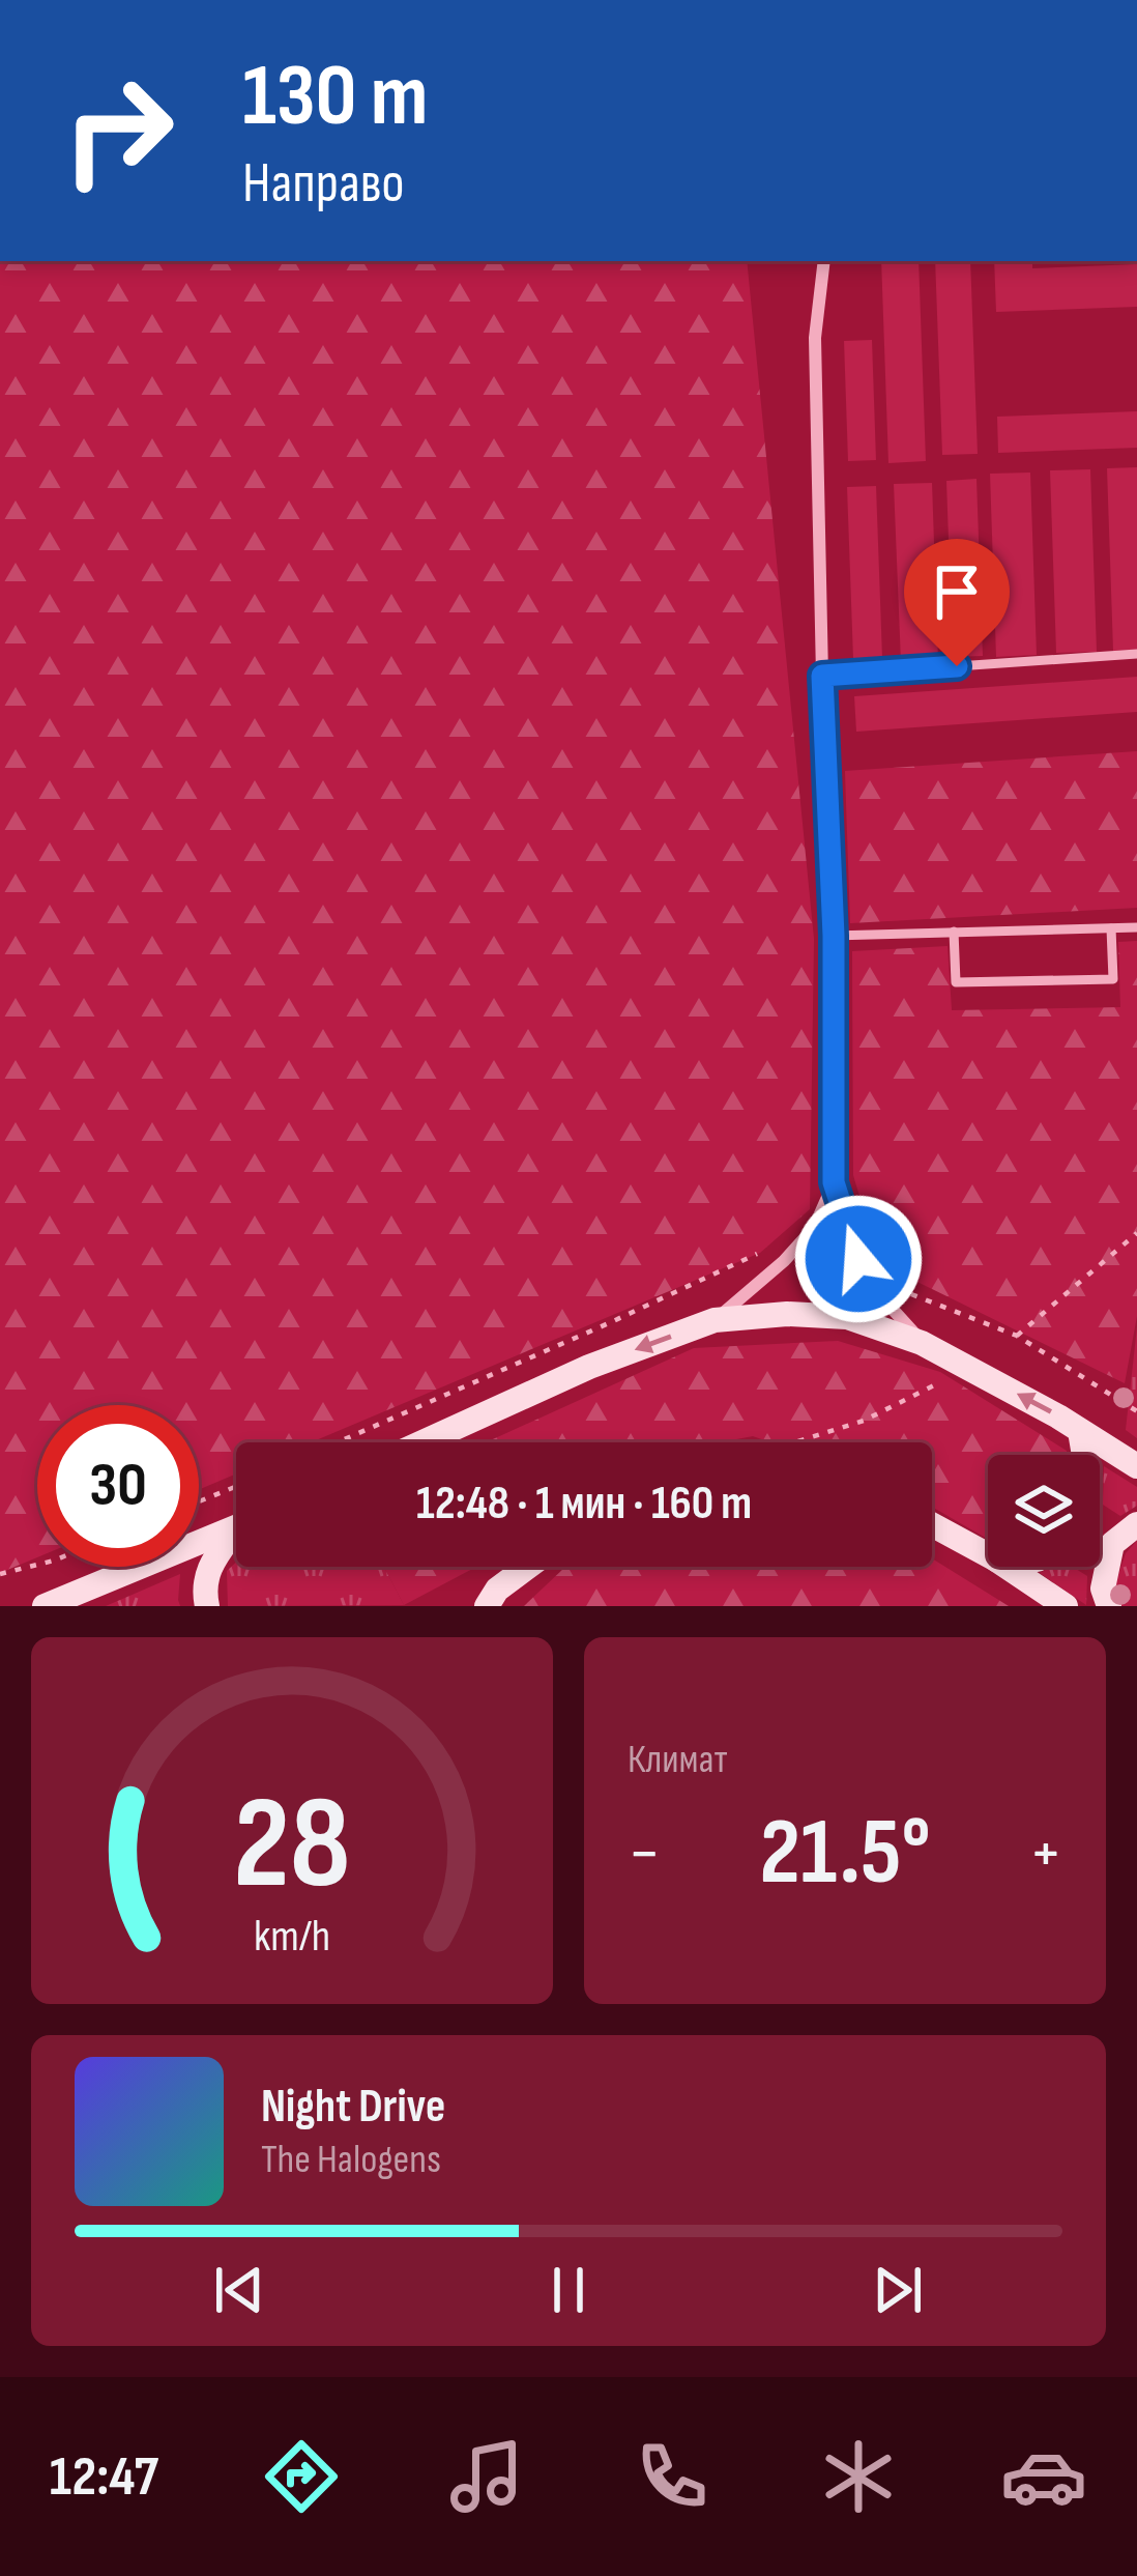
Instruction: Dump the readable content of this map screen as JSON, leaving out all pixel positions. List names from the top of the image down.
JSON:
{
  "page": {
    "turn": ["130 m", "Направо"],
    "limit": "30",
    "trip": "12:48 · 1 мин · 160 m",
    "tile": "Климат",
    "heat": ["−", "21.5°", "+"],
    "song": ["Night Drive", "The Halogens"],
    "tabs": "12:47",
    "gauge": ["28", "km/h"]
  }
}
